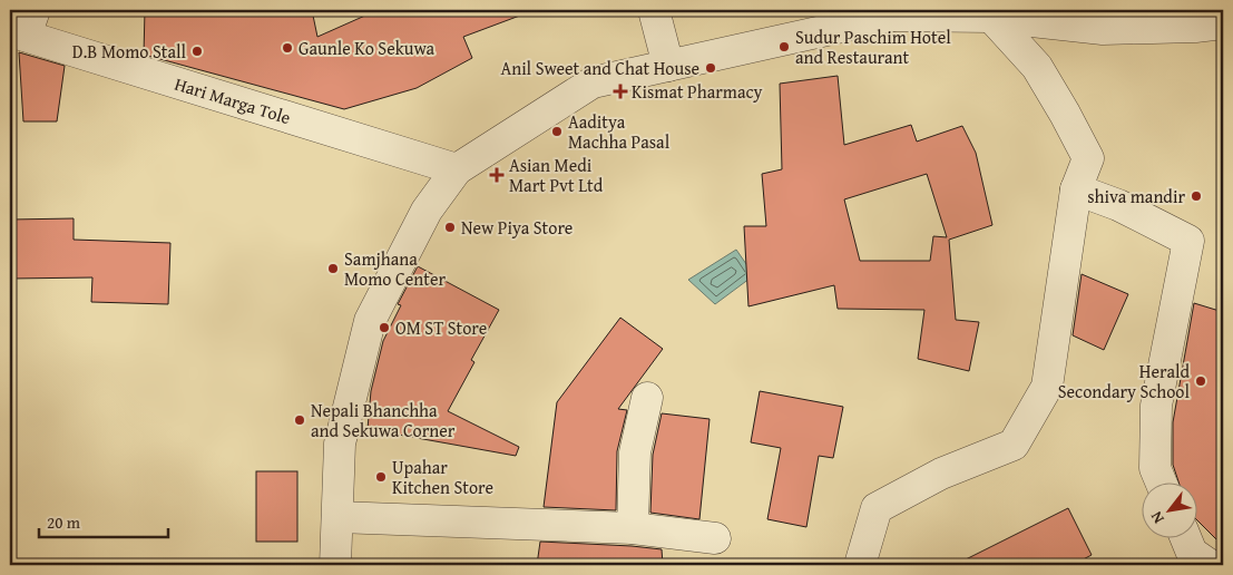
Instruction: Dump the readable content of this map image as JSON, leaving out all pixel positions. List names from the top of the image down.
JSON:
{
  "streets": {
    "street": ["Hari Marga Tole"]
  },
  "places": {
    "other": [
      "Sudur Paschim Hotel and Restaurant",
      "Gaunle Ko Sekuwa",
      "D.B Momo Stall",
      "Anil Sweet and Chat House",
      "Aaditya Machha Pasal",
      "shiva mandir",
      "New Piya Store",
      "Samjhana Momo Center",
      "OM ST Store",
      "Herald Secondary School",
      "Nepali Bhanchha and Sekuwa Corner",
      "Upahar Kitchen Store"
    ],
    "health": ["Kismat Pharmacy", "Asian Medi Mart Pvt Ltd"]
  },
  "scale_bar": "20 m",
  "north": "bottom left"
}
